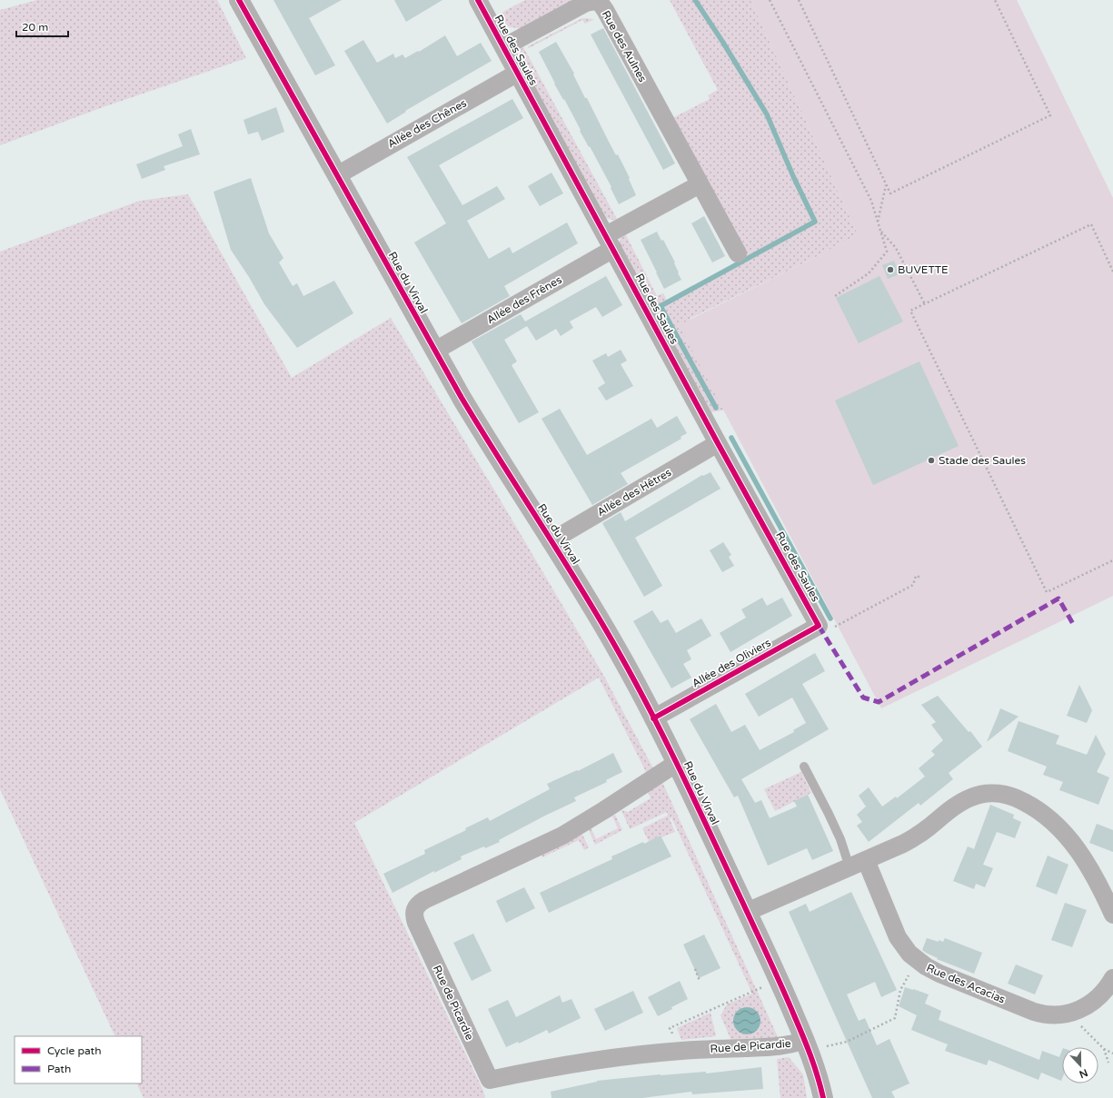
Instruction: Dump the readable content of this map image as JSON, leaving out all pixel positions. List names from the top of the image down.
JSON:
{
  "streets": {
    "street": [
      "Rue des Aulnes",
      "Rue des Saules",
      "Allée des Chênes",
      "Rue du Virval",
      "Allée des Frênes",
      "Allée des Hêtres",
      "Allée des Oliviers",
      "Rue des Acacias",
      "Rue de Picardie"
    ]
  },
  "crossings": [
    ["Rue des Aulnes", "Rue des Saules"],
    ["Rue des Saules", "Allée des Chênes"],
    ["Rue des Saules", "Allée des Frênes"],
    ["Rue des Saules", "Allée des Hêtres"],
    ["Rue des Saules", "Allée des Oliviers"],
    ["Allée des Chênes", "Rue du Virval"],
    ["Rue du Virval", "Allée des Frênes"],
    ["Rue du Virval", "Allée des Hêtres"],
    ["Rue du Virval", "Allée des Oliviers"],
    ["Rue du Virval", "Rue de Picardie"]
  ],
  "places": ["BUVETTE", "Stade des Saules"],
  "legend": ["Cycle path", "Path"],
  "scale_bar": "20 m",
  "north": "bottom"
}
